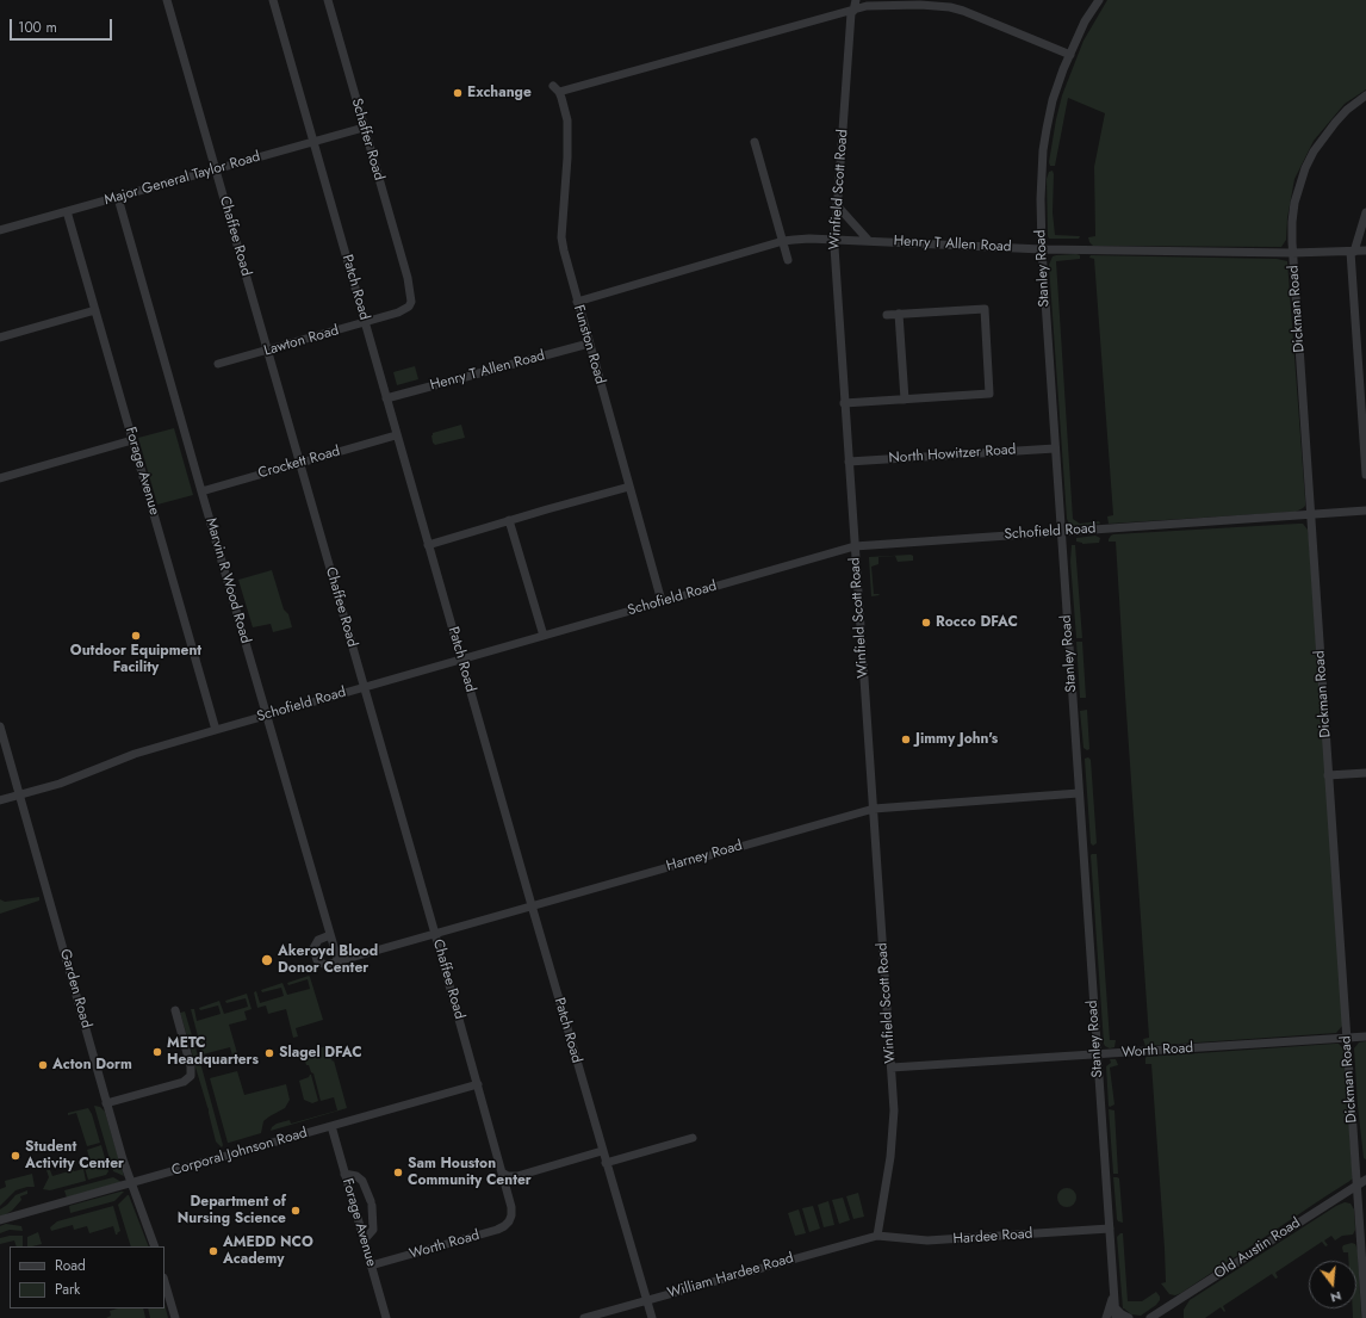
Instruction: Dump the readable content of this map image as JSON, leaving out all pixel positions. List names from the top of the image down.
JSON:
{
  "streets": {
    "street": [
      "Schaffer Road",
      "Major General Taylor Road",
      "Winfield Scott Road",
      "Chaffee Road",
      "Henry T Allen Road",
      "Stanley Road",
      "Patch Road",
      "Dickman Road",
      "Lawton Road",
      "Funston Road",
      "North Howitzer Road",
      "Crockett Road",
      "Forage Avenue",
      "Schofield Road",
      "Marvin R Wood Road",
      "Harney Road",
      "Garden Road",
      "Worth Road",
      "Corporal Johnson Road",
      "Hardee Road",
      "Old Austin Road",
      "William Hardee Road"
    ]
  },
  "crossings": [
    ["Schaffer Road", "Major General Taylor Road"],
    ["Schaffer Road", "Lawton Road"],
    ["Major General Taylor Road", "Chaffee Road"],
    ["Major General Taylor Road", "Patch Road"],
    ["Major General Taylor Road", "Forage Avenue"],
    ["Major General Taylor Road", "Marvin R Wood Road"],
    ["Winfield Scott Road", "Henry T Allen Road"],
    ["Winfield Scott Road", "Funston Road"],
    ["Winfield Scott Road", "North Howitzer Road"],
    ["Winfield Scott Road", "Schofield Road"],
    ["Winfield Scott Road", "Harney Road"],
    ["Winfield Scott Road", "Worth Road"],
    ["Winfield Scott Road", "Hardee Road"],
    ["Winfield Scott Road", "William Hardee Road"],
    ["Chaffee Road", "Lawton Road"],
    ["Chaffee Road", "Crockett Road"],
    ["Chaffee Road", "Schofield Road"],
    ["Chaffee Road", "Harney Road"],
    ["Chaffee Road", "Worth Road"],
    ["Chaffee Road", "Corporal Johnson Road"],
    ["Henry T Allen Road", "Stanley Road"],
    ["Henry T Allen Road", "Patch Road"],
    ["Henry T Allen Road", "Dickman Road"],
    ["Henry T Allen Road", "Funston Road"],
    ["Stanley Road", "North Howitzer Road"],
    ["Stanley Road", "Schofield Road"],
    ["Stanley Road", "Harney Road"],
    ["Stanley Road", "Worth Road"],
    ["Stanley Road", "Hardee Road"],
    ["Patch Road", "Lawton Road"],
    ["Patch Road", "Crockett Road"],
    ["Patch Road", "Schofield Road"],
    ["Patch Road", "Harney Road"],
    ["Patch Road", "William Hardee Road"],
    ["Dickman Road", "Schofield Road"],
    ["Dickman Road", "Worth Road"],
    ["Dickman Road", "Old Austin Road"],
    ["Funston Road", "Schofield Road"],
    ["Crockett Road", "Marvin R Wood Road"],
    ["Forage Avenue", "Schofield Road"],
    ["Forage Avenue", "Worth Road"],
    ["Forage Avenue", "Corporal Johnson Road"],
    ["Schofield Road", "Marvin R Wood Road"],
    ["Schofield Road", "Garden Road"],
    ["Marvin R Wood Road", "Harney Road"],
    ["Garden Road", "Corporal Johnson Road"],
    ["Hardee Road", "William Hardee Road"]
  ],
  "places": [
    "Exchange",
    "Rocco DFAC",
    "Outdoor Equipment Facility",
    "Jimmy John's",
    "Akeroyd Blood Donor Center",
    "METC Headquarters",
    "Slagel DFAC",
    "Acton Dorm",
    "Student Activity Center",
    "Sam Houston Community Center",
    "Department of Nursing Science",
    "AMEDD NCO Academy"
  ],
  "legend": ["Road", "Park"],
  "scale_bar": "100 m",
  "north": "bottom"
}
